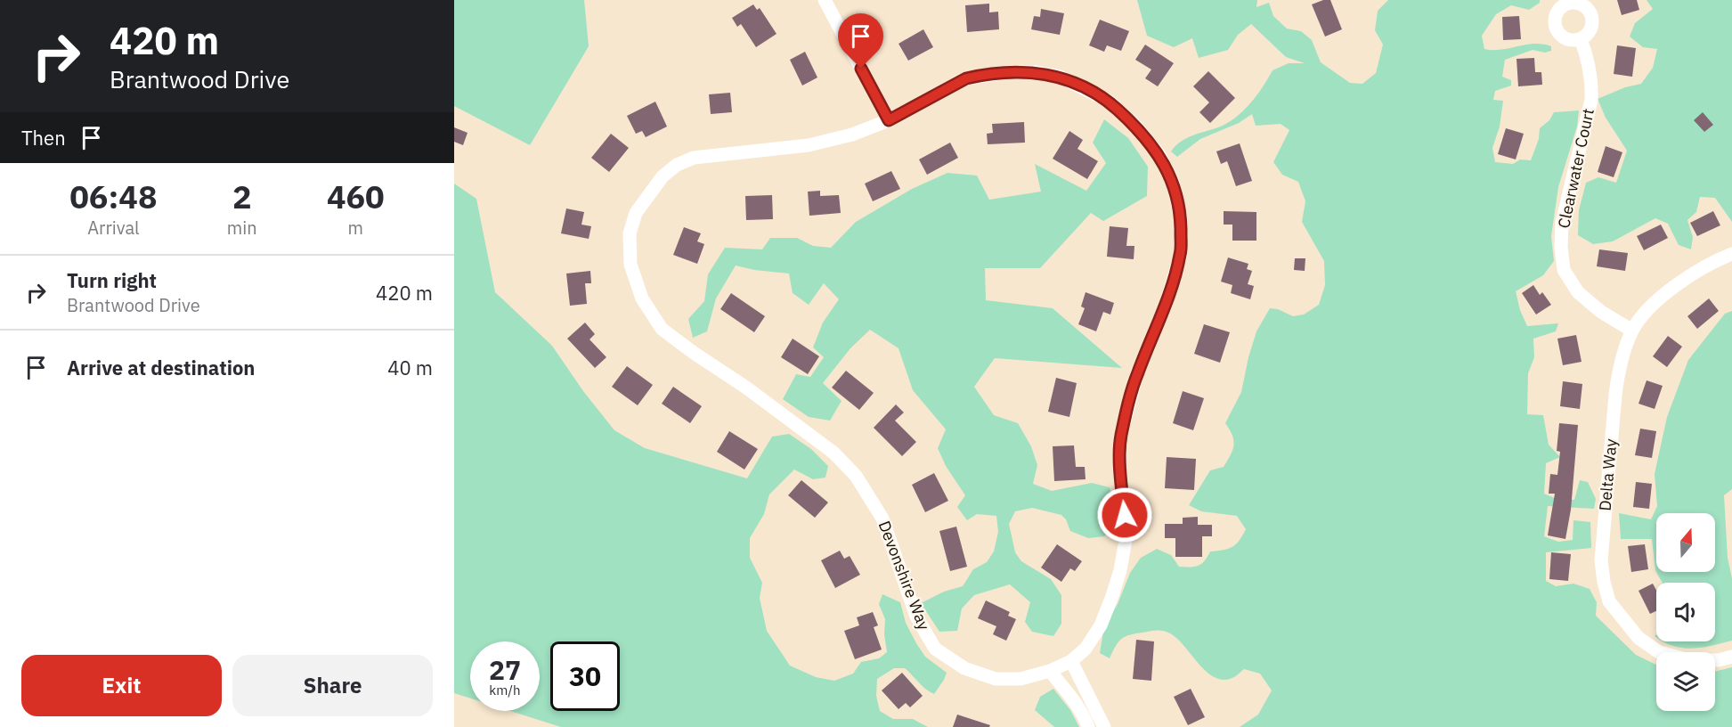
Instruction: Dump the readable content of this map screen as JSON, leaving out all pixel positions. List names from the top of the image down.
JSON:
{
  "streets": {
    "street": ["Clearwater Court", "Delta Way", "Devonshire Way"]
  },
  "crossings": [
    ["Clearwater Court", "Delta Way"]
  ],
  "north": "top",
  "page": {
    "turn": ["420 m", "Brantwood Drive"],
    "then": "Then",
    "eta": [
      "06:48",
      "Arrival",
      "2",
      "min",
      "460",
      "m"
    ],
    "list": [
      {
        "name": "Turn right",
        "note": "Brantwood Drive",
        "value": "420 m"
      },
      {
        "name": "Arrive at destination",
        "value": "40 m"
      }
    ],
    "speed": "27 km/h",
    "limit": "30",
    "buttons": ["Exit", "Share"]
  }
}
